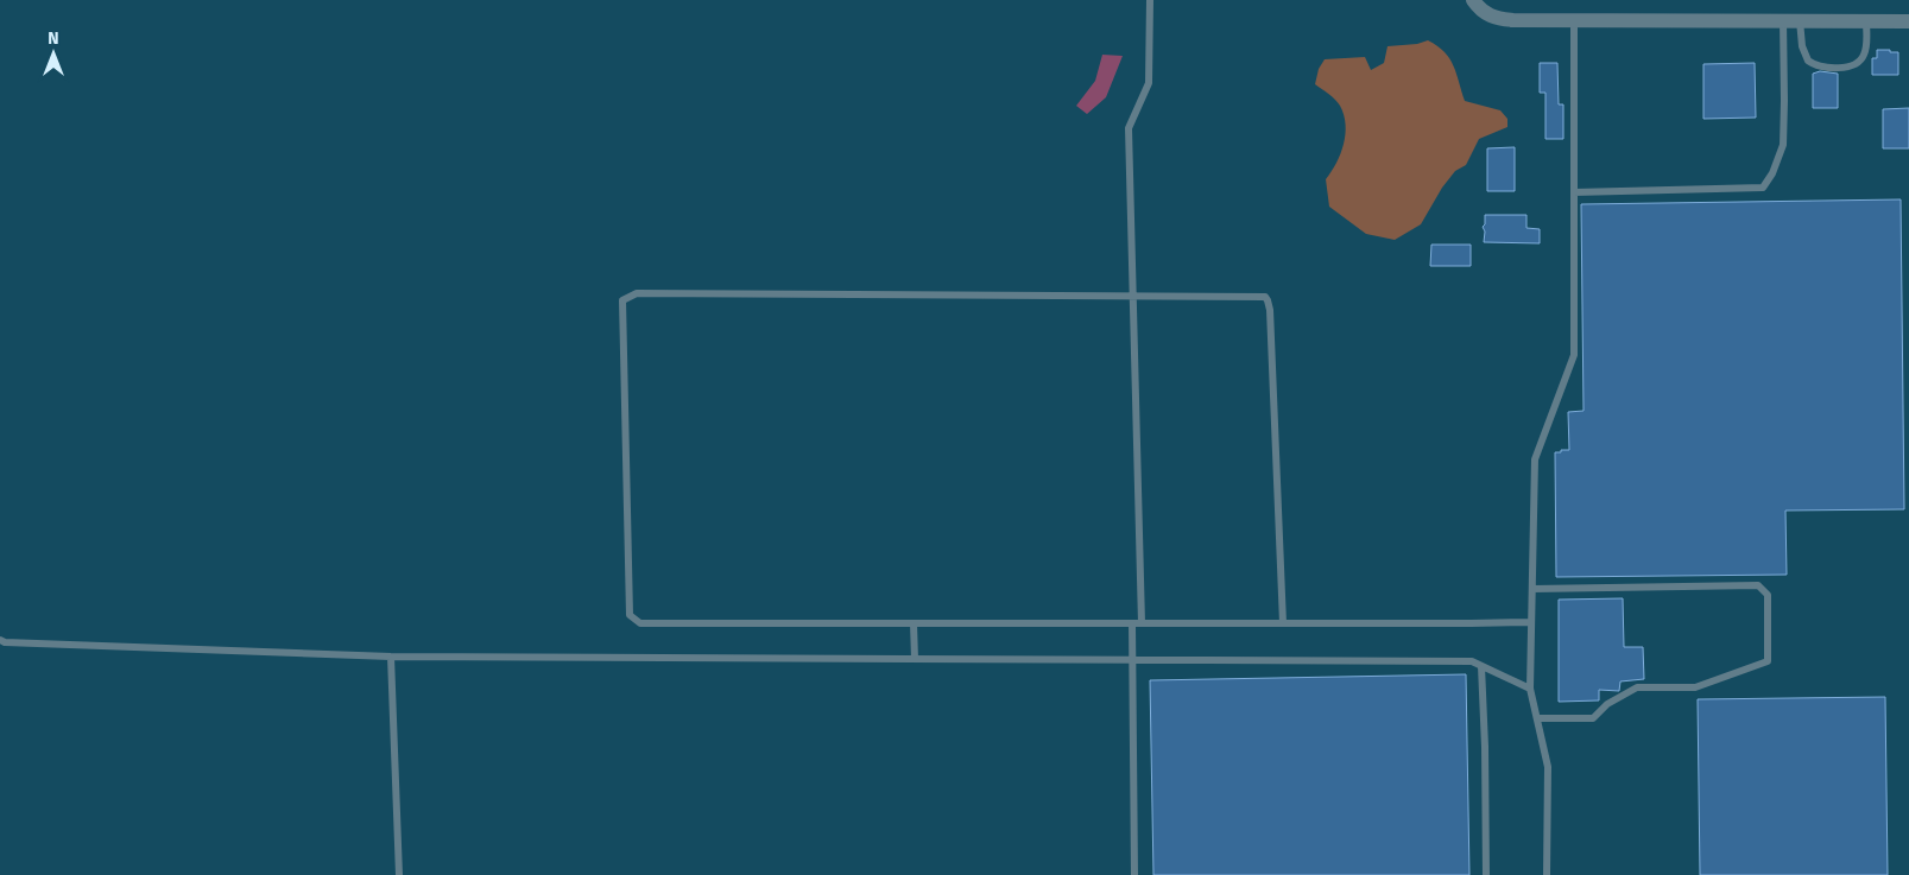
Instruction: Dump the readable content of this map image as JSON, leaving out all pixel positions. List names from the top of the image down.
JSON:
{
  "north": "top"
}
